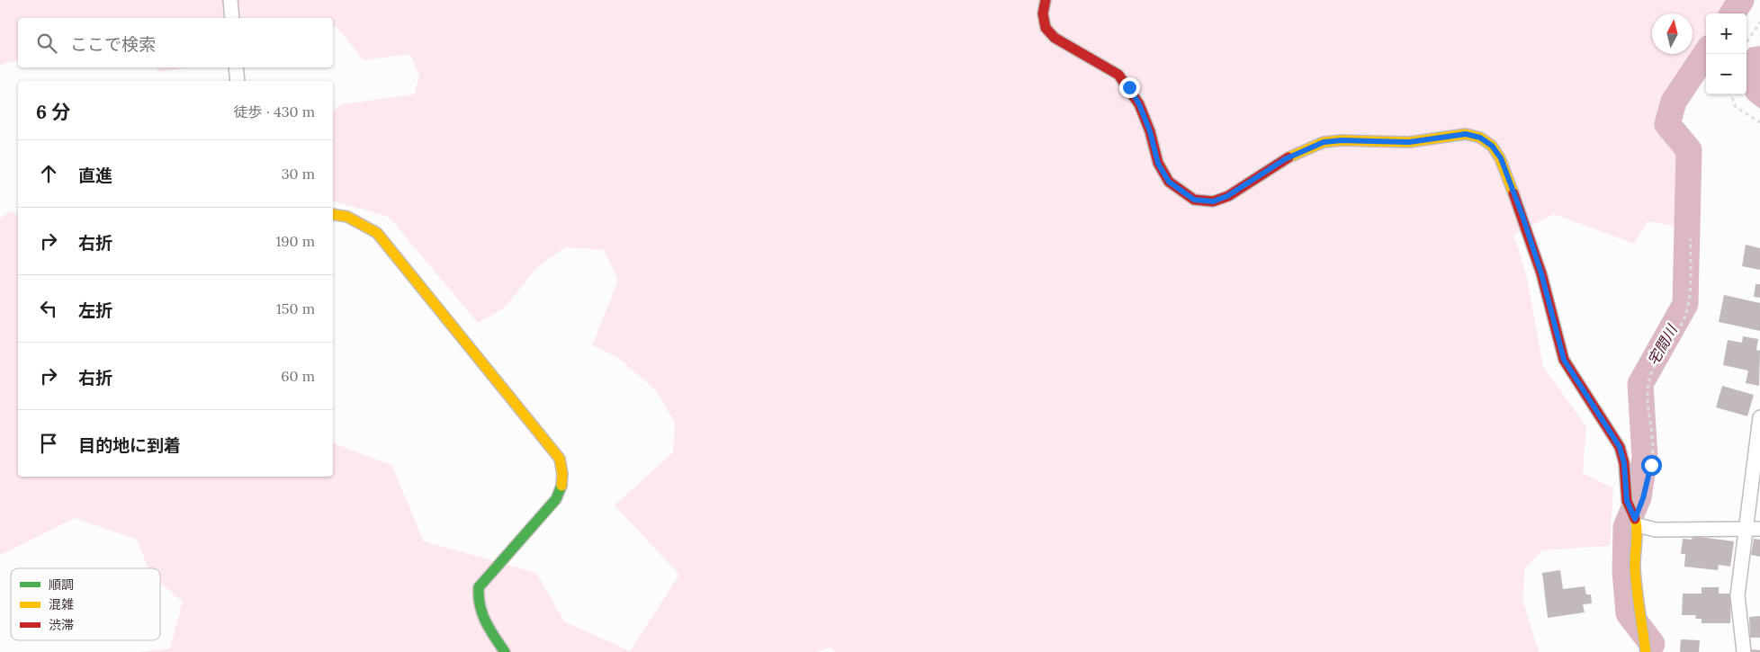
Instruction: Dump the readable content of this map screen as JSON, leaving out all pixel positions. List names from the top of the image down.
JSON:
{
  "water": ["宅間川"],
  "legend": ["順調", "混雑", "渋滞"],
  "north": "top",
  "page": {
    "map_buttons": ["+", "−"],
    "search": "ここで検索",
    "heading": ["6 分", "徒歩 · 430 m"],
    "list": [
      ["直進", "30 m"],
      ["右折", "190 m"],
      ["左折", "150 m"],
      ["右折", "60 m"],
      "目的地に到着"
    ]
  }
}
